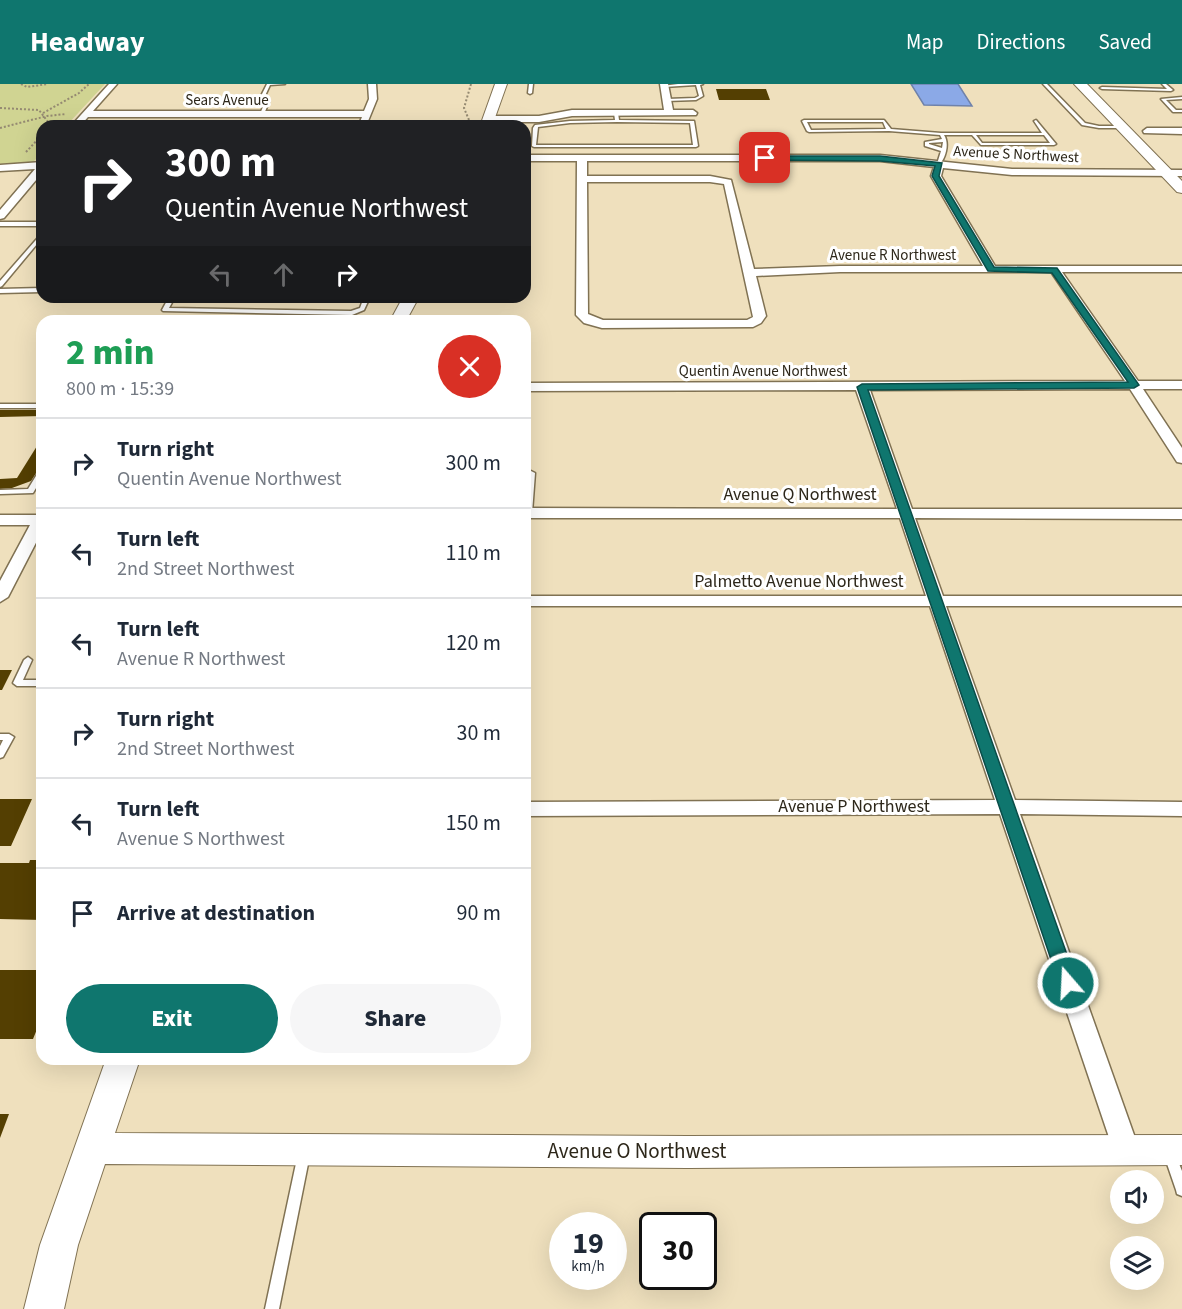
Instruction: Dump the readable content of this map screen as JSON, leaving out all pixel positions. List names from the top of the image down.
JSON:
{
  "streets": {
    "street": [
      "Sears Avenue",
      "Avenue S Northwest",
      "Avenue R Northwest",
      "Quentin Avenue Northwest",
      "Avenue Q Northwest",
      "Palmetto Avenue Northwest",
      "Avenue P Northwest",
      "Avenue O Northwest"
    ]
  },
  "page": {
    "header": "Headway",
    "nav": ["Map", "Directions", "Saved"],
    "turn": ["300 m", "Quentin Avenue Northwest"],
    "heading": ["2 min", "800 m · 15:39"],
    "list": [
      {
        "name": "Turn right",
        "note": "Quentin Avenue Northwest",
        "value": "300 m"
      },
      {
        "name": "Turn left",
        "note": "2nd Street Northwest",
        "value": "110 m"
      },
      {
        "name": "Turn left",
        "note": "Avenue R Northwest",
        "value": "120 m"
      },
      {
        "name": "Turn right",
        "note": "2nd Street Northwest",
        "value": "30 m"
      },
      {
        "name": "Turn left",
        "note": "Avenue S Northwest",
        "value": "150 m"
      },
      {
        "name": "Arrive at destination",
        "value": "90 m"
      }
    ],
    "buttons": ["Exit", "Share"],
    "speed": "19 km/h",
    "limit": "30"
  }
}
